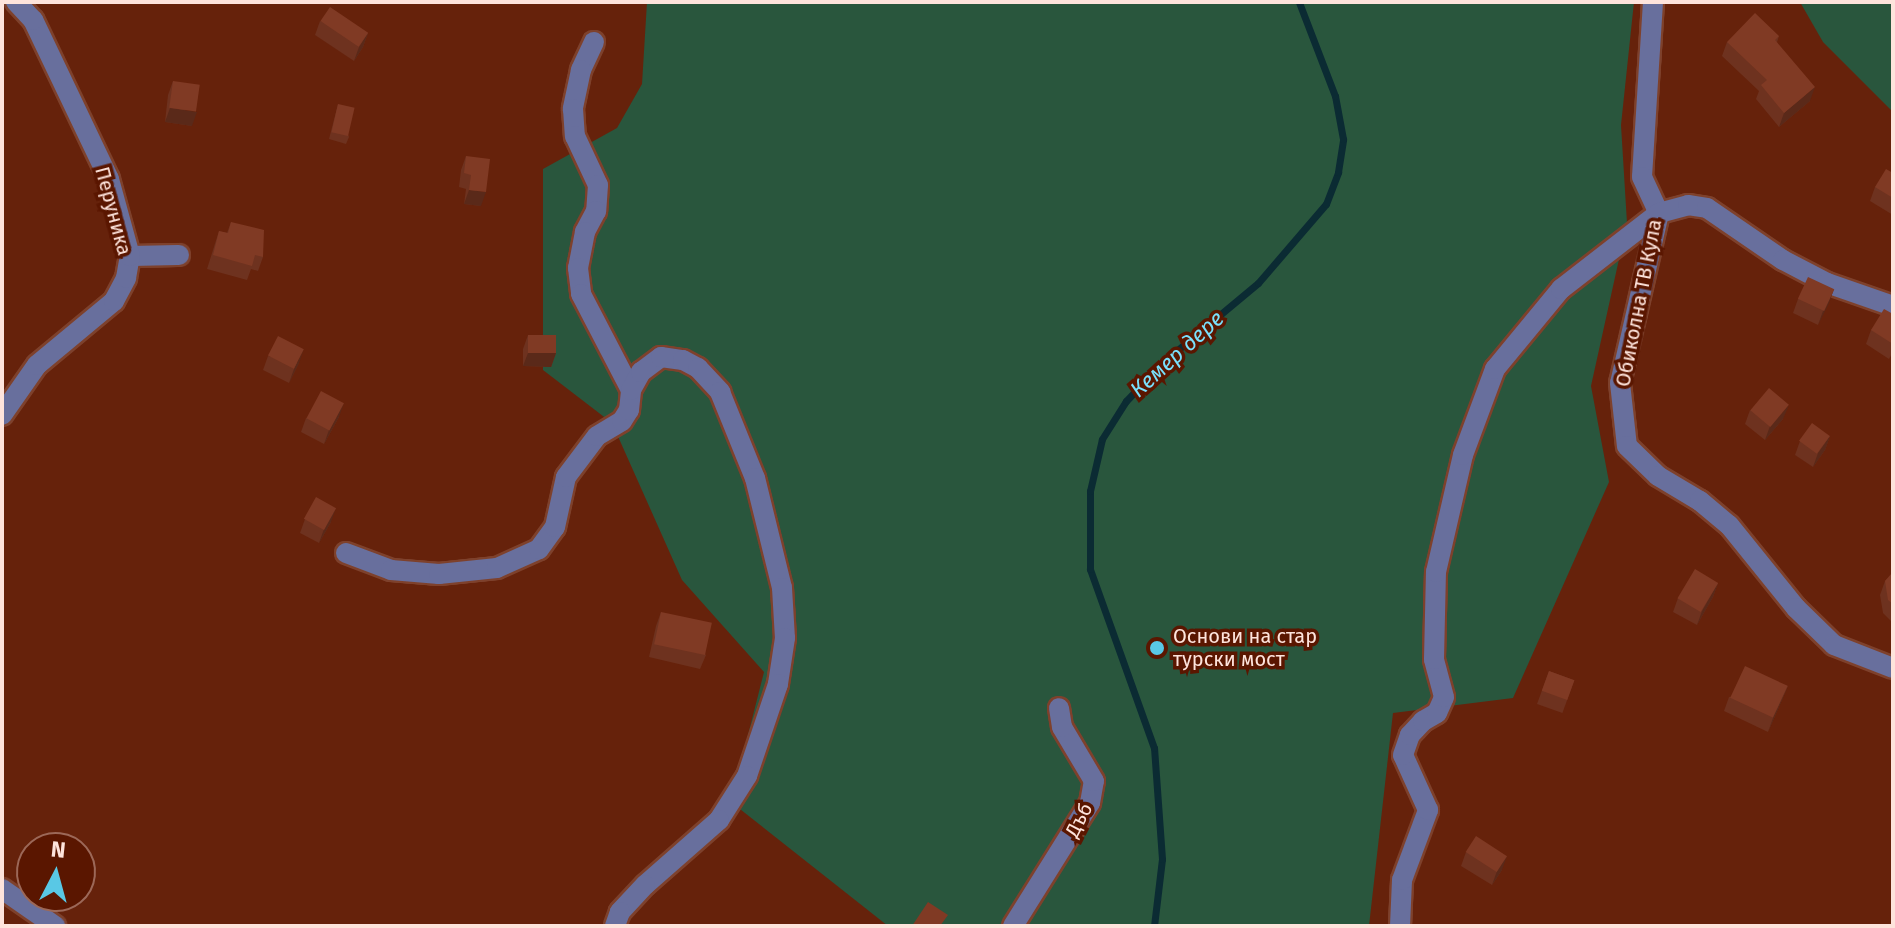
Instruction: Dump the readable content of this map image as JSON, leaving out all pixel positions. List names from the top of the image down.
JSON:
{
  "streets": {
    "street": ["Перуника", "Обиколна ТВ Кула", "Дъб"]
  },
  "water": ["Кемер дере"],
  "places": ["Основи на стар турски мост"],
  "north": "top"
}
